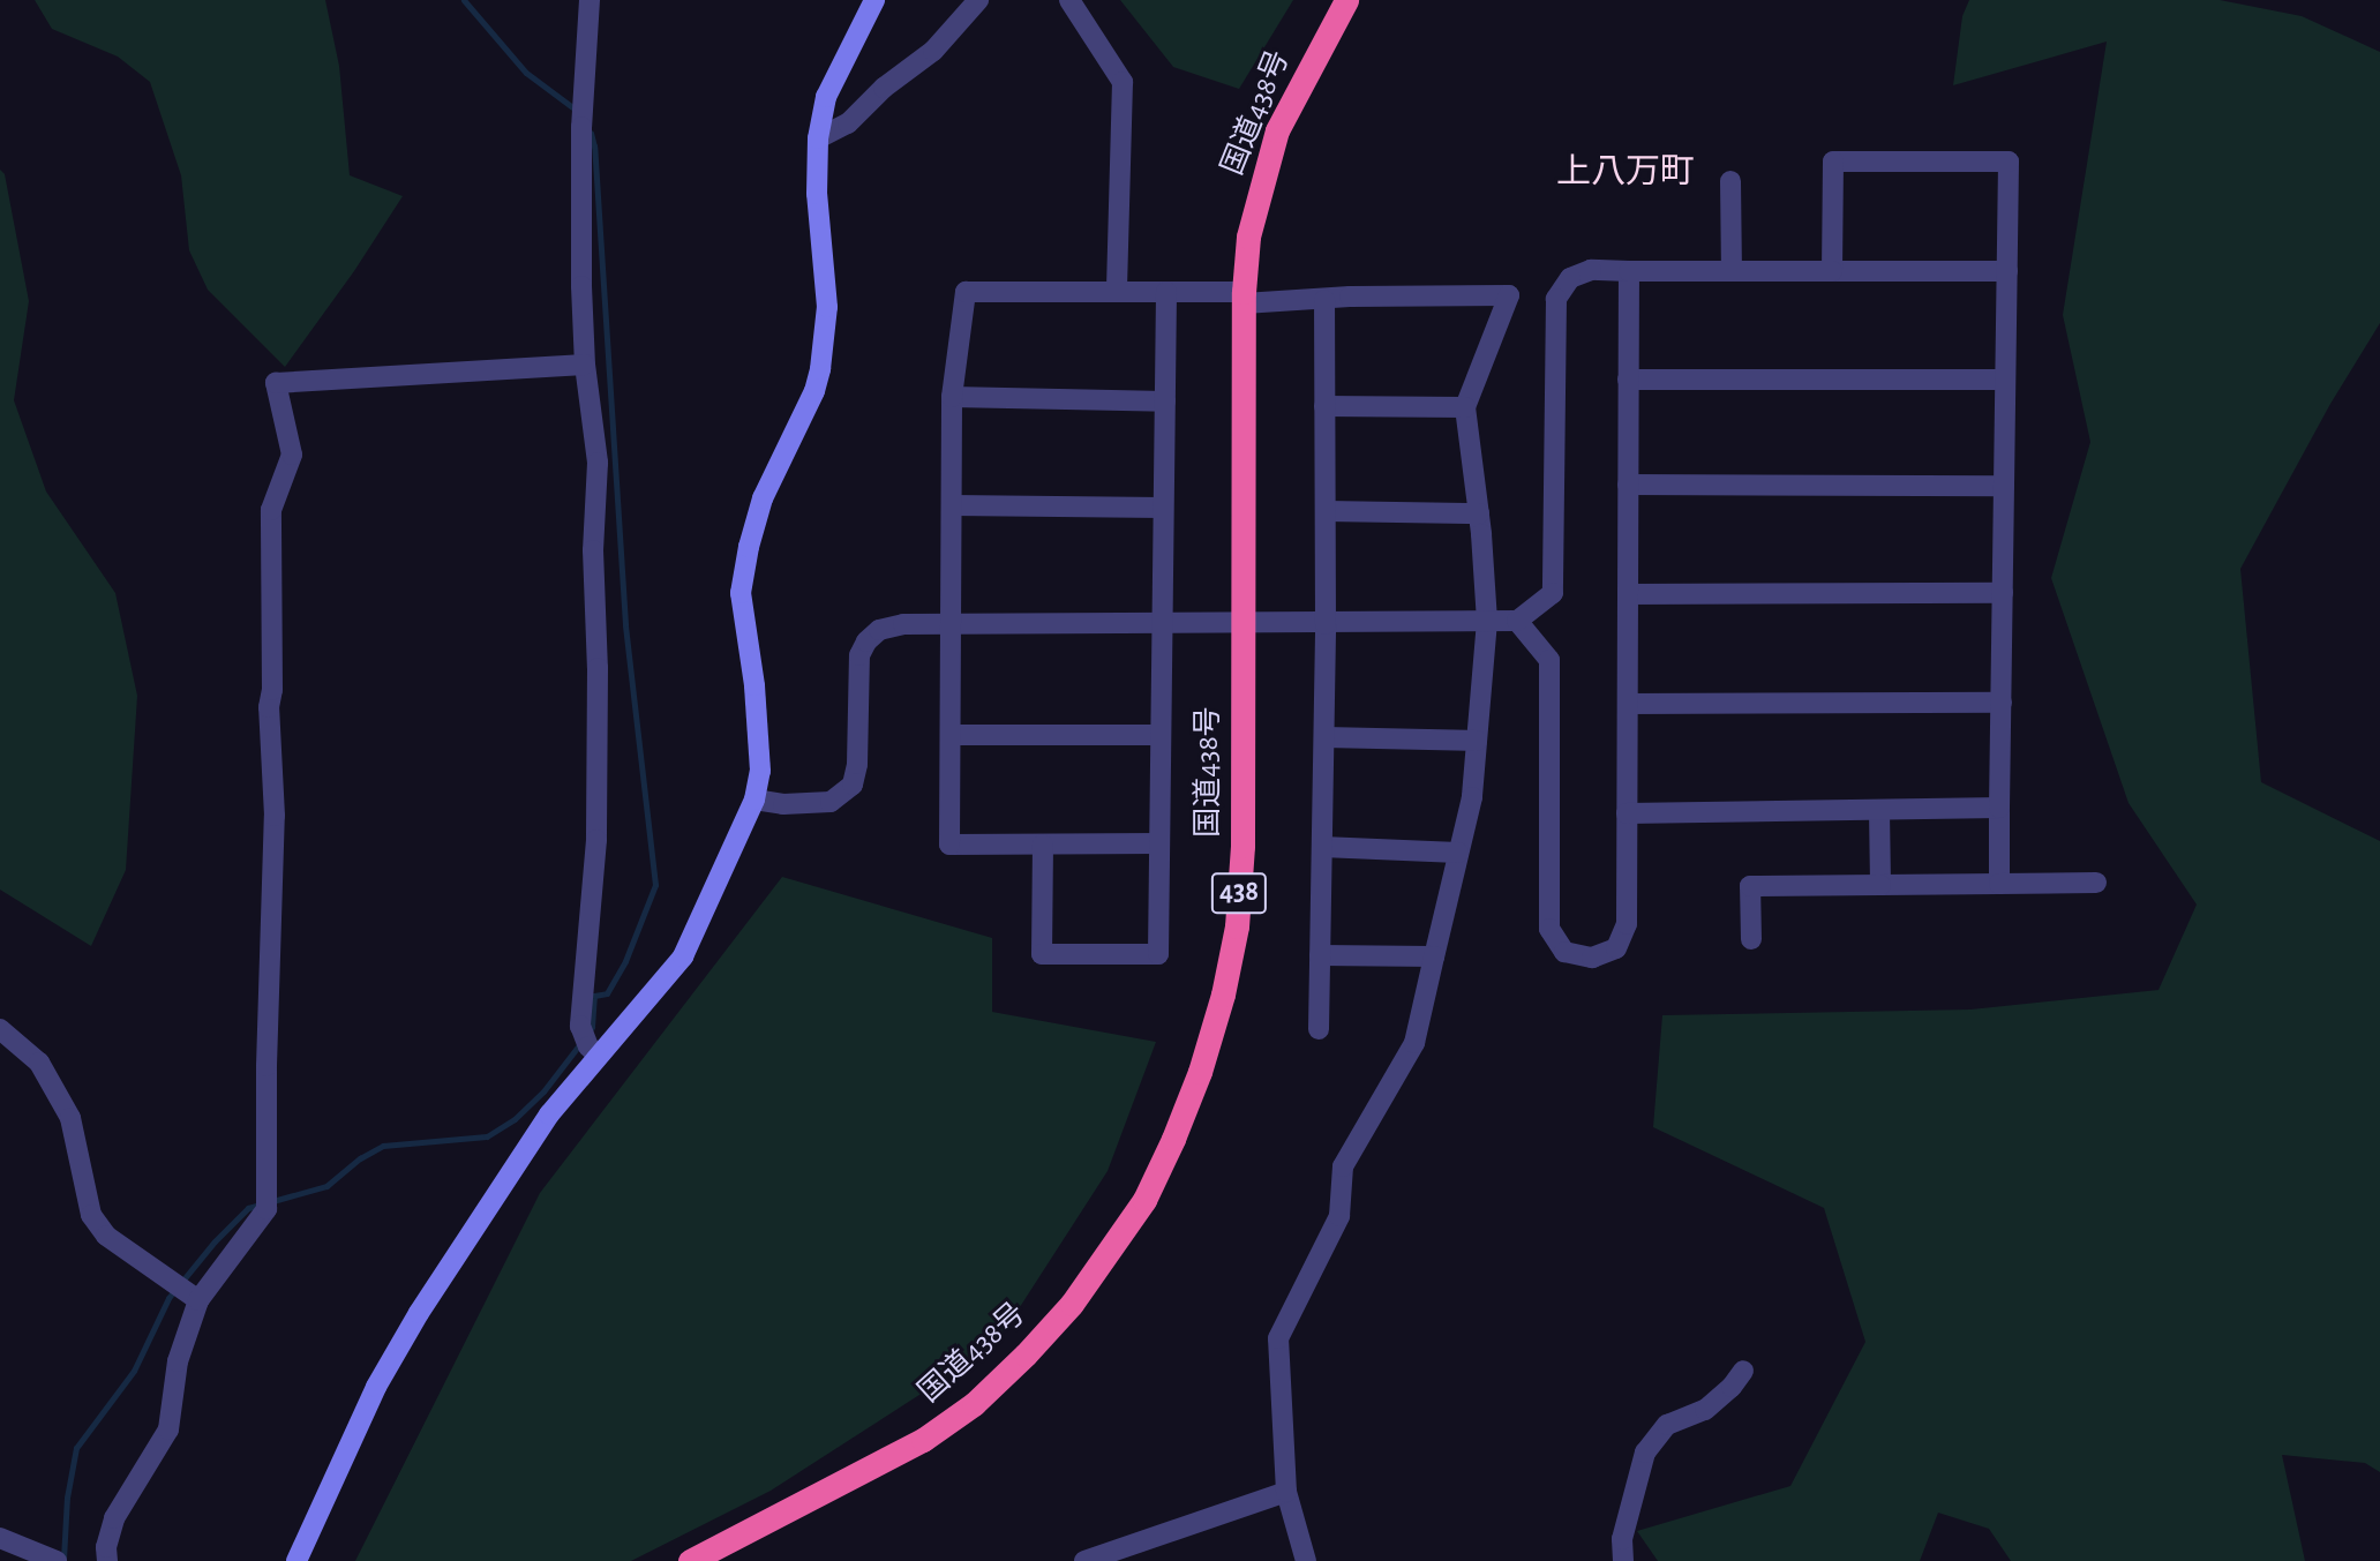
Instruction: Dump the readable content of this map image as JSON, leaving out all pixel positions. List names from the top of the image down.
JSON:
{
  "streets": {
    "highway": ["国道438号", "438"]
  },
  "districts": ["上八万町"]
}
